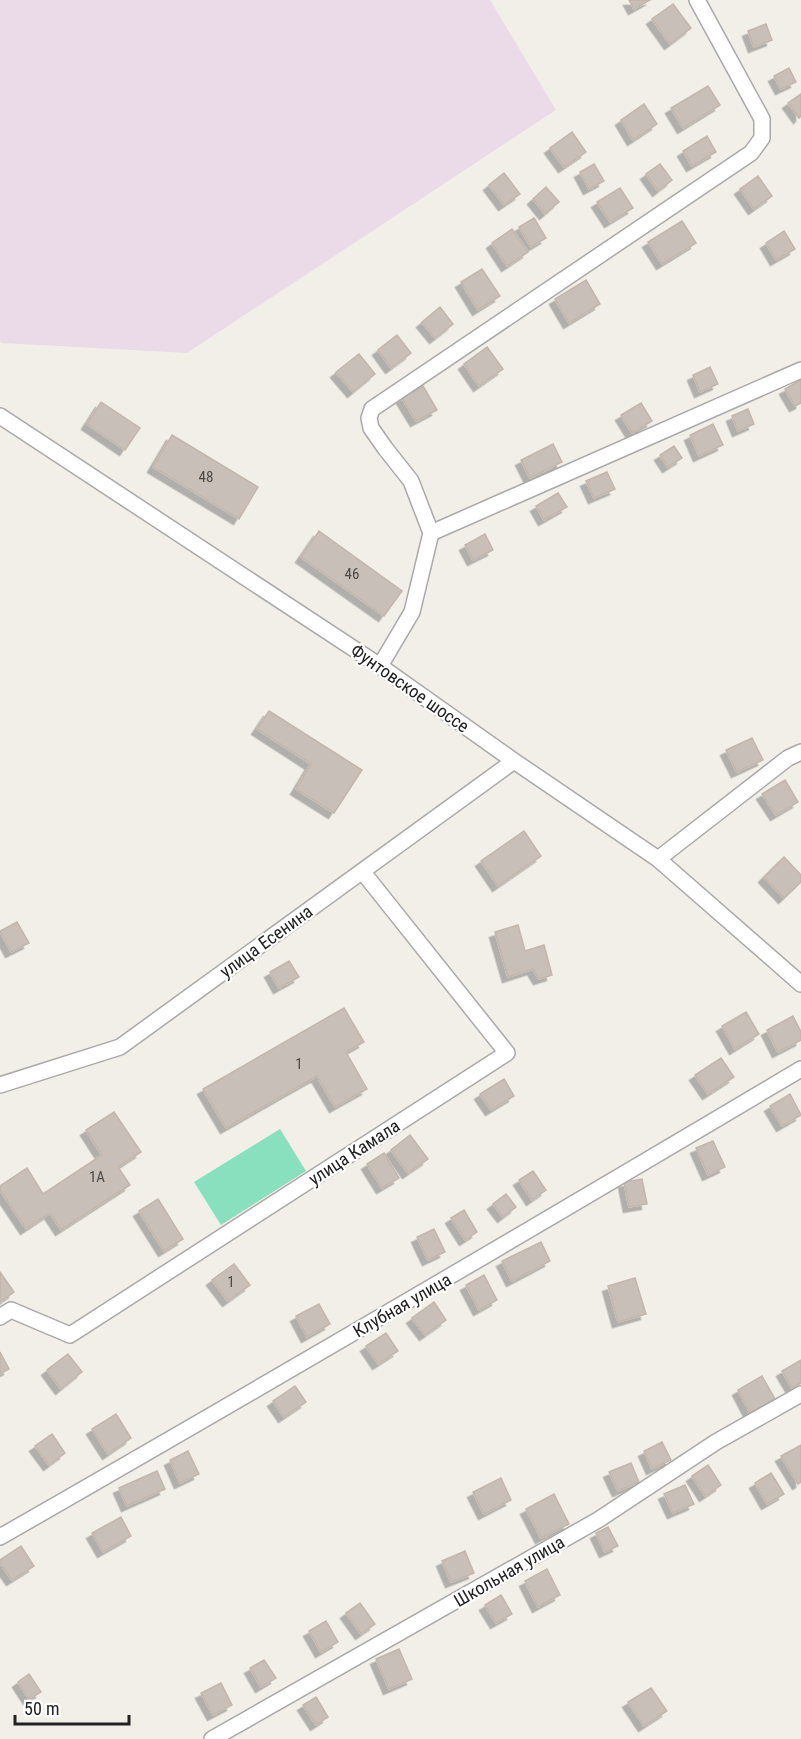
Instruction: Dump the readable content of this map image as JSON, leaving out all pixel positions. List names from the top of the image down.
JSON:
{
  "streets": {
    "street": [
      "Фунтовское шоссе",
      "улица Есенина",
      "улица Камала",
      "Клубная улица",
      "Школьная улица"
    ]
  },
  "crossings": [
    ["Фунтовское шоссе", "улица Есенина"],
    ["улица Есенина", "улица Камала"]
  ],
  "house_numbers": [
    "48",
    "46",
    "1",
    "1А",
    "1"
  ],
  "scale_bar": "50 m"
}
